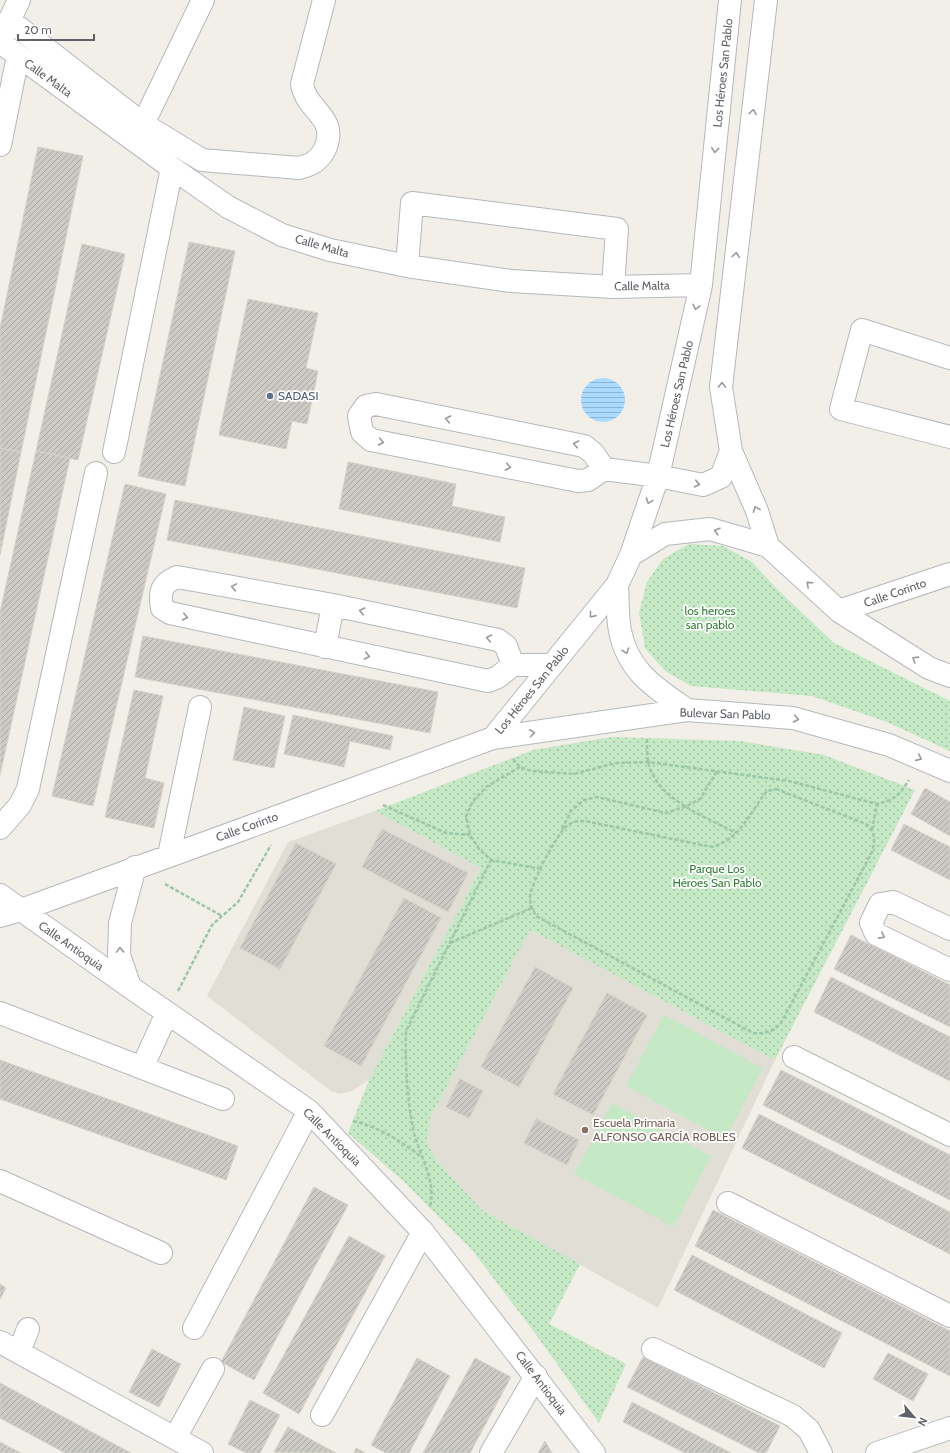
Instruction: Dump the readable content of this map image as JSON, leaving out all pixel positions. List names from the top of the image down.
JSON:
{
  "streets": {
    "street": [
      "Los Héroes San Pablo",
      "Calle Malta",
      "Calle Corinto",
      "Bulevar San Pablo",
      "Calle Antioquia"
    ]
  },
  "crossings": [
    ["Los Héroes San Pablo", "Calle Malta"],
    ["Los Héroes San Pablo", "Calle Corinto"],
    ["Los Héroes San Pablo", "Bulevar San Pablo"],
    ["Calle Corinto", "Bulevar San Pablo"],
    ["Calle Corinto", "Calle Antioquia"]
  ],
  "parks": ["los heroes san pablo", "Parque Los Héroes San Pablo"],
  "places": ["SADASI", "Escuela Primaria ALFONSO GARCÍA ROBLES"],
  "scale_bar": "20 m",
  "north": "bottom right"
}
